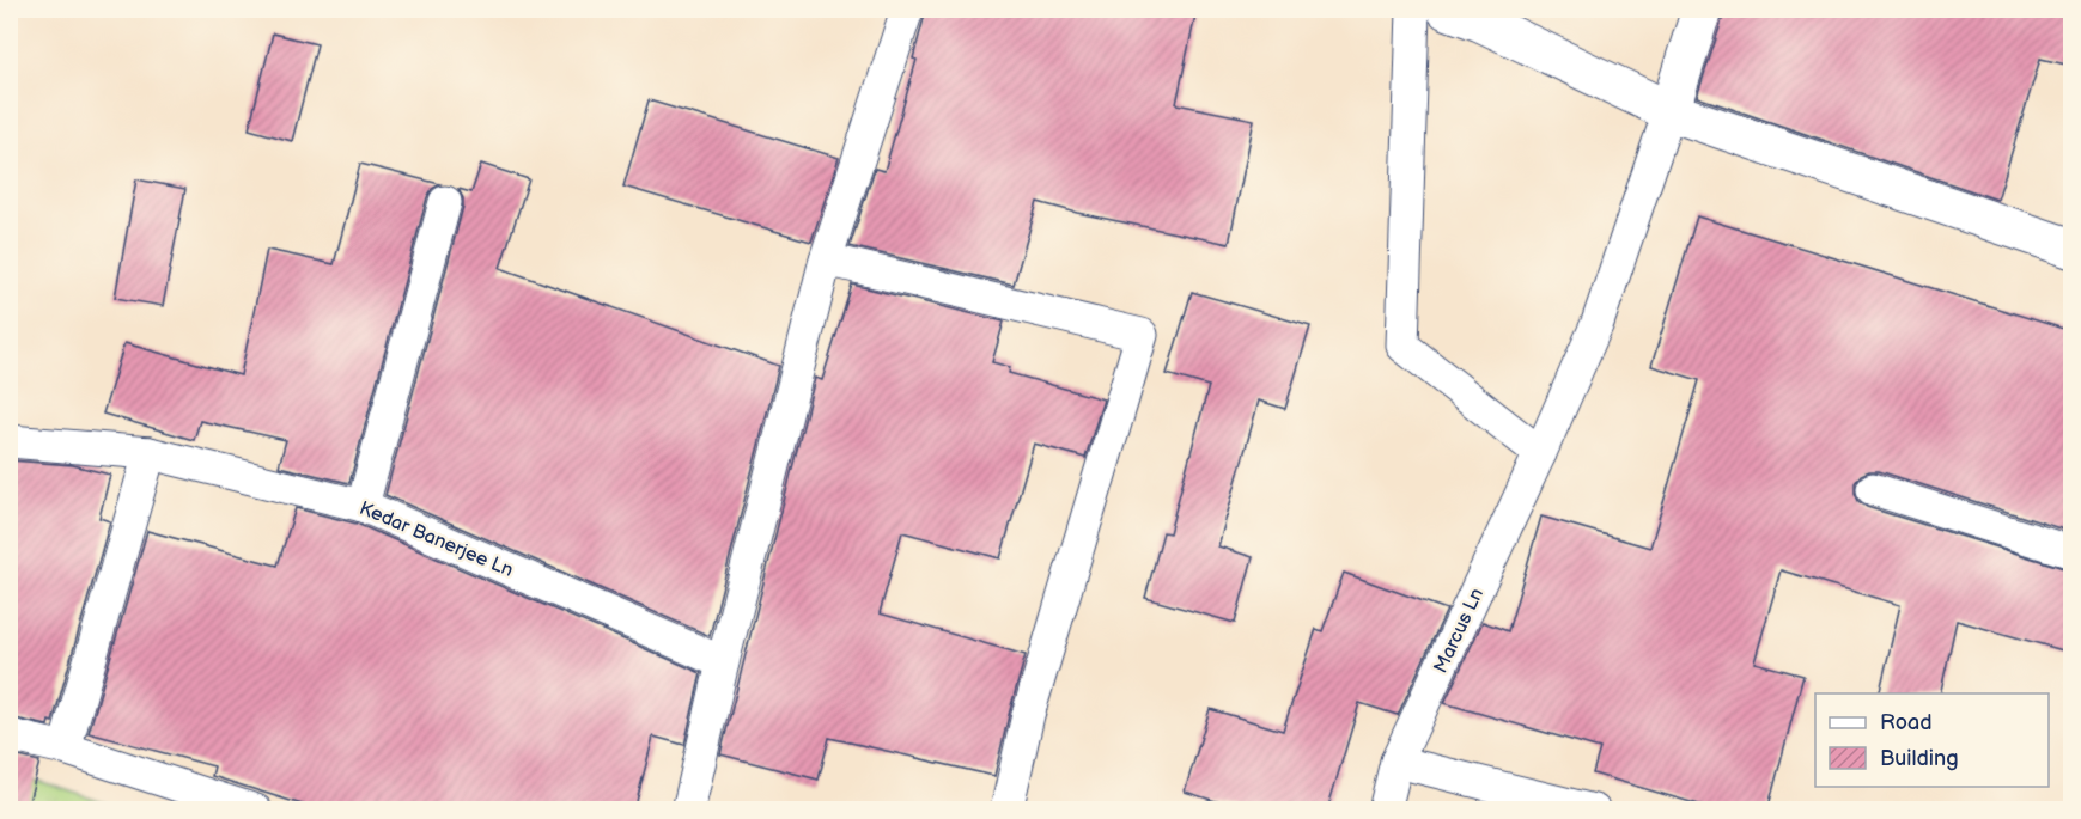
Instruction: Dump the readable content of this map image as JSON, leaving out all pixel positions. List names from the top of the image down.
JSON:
{
  "streets": {
    "lane": ["Kedar Banerjee Ln", "Marcus Ln"]
  },
  "legend": ["Road", "Building"]
}
